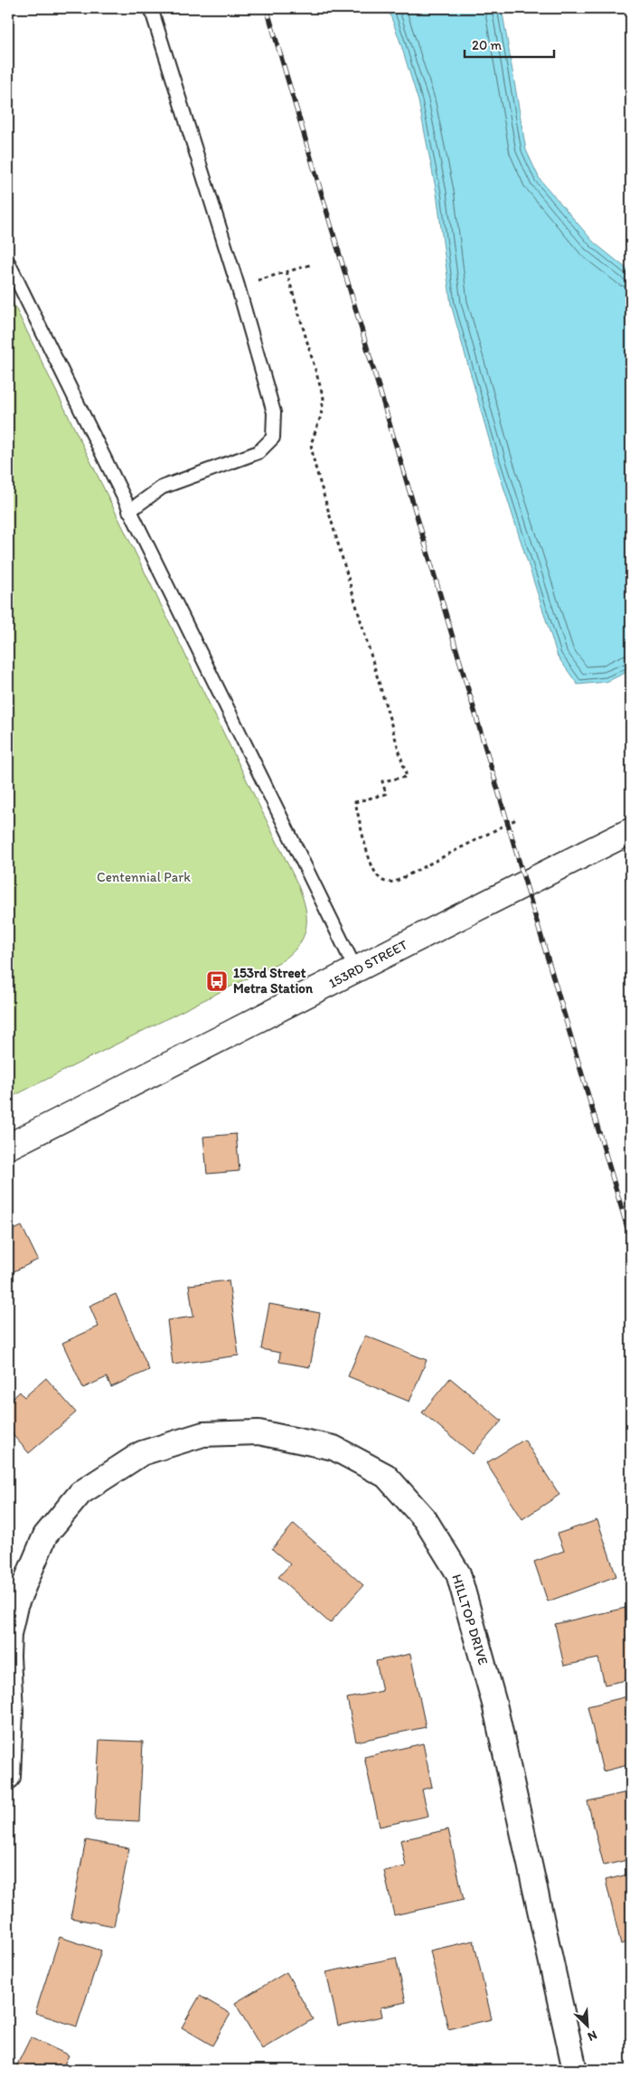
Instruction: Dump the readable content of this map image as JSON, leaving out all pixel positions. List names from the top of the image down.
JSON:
{
  "streets": {
    "street": ["153RD STREET", "HILLTOP DRIVE"]
  },
  "parks": ["Centennial Park"],
  "places": {
    "bus stop": ["153rd Street Metra Station"]
  },
  "scale_bar": "20 m",
  "north": "bottom right"
}
